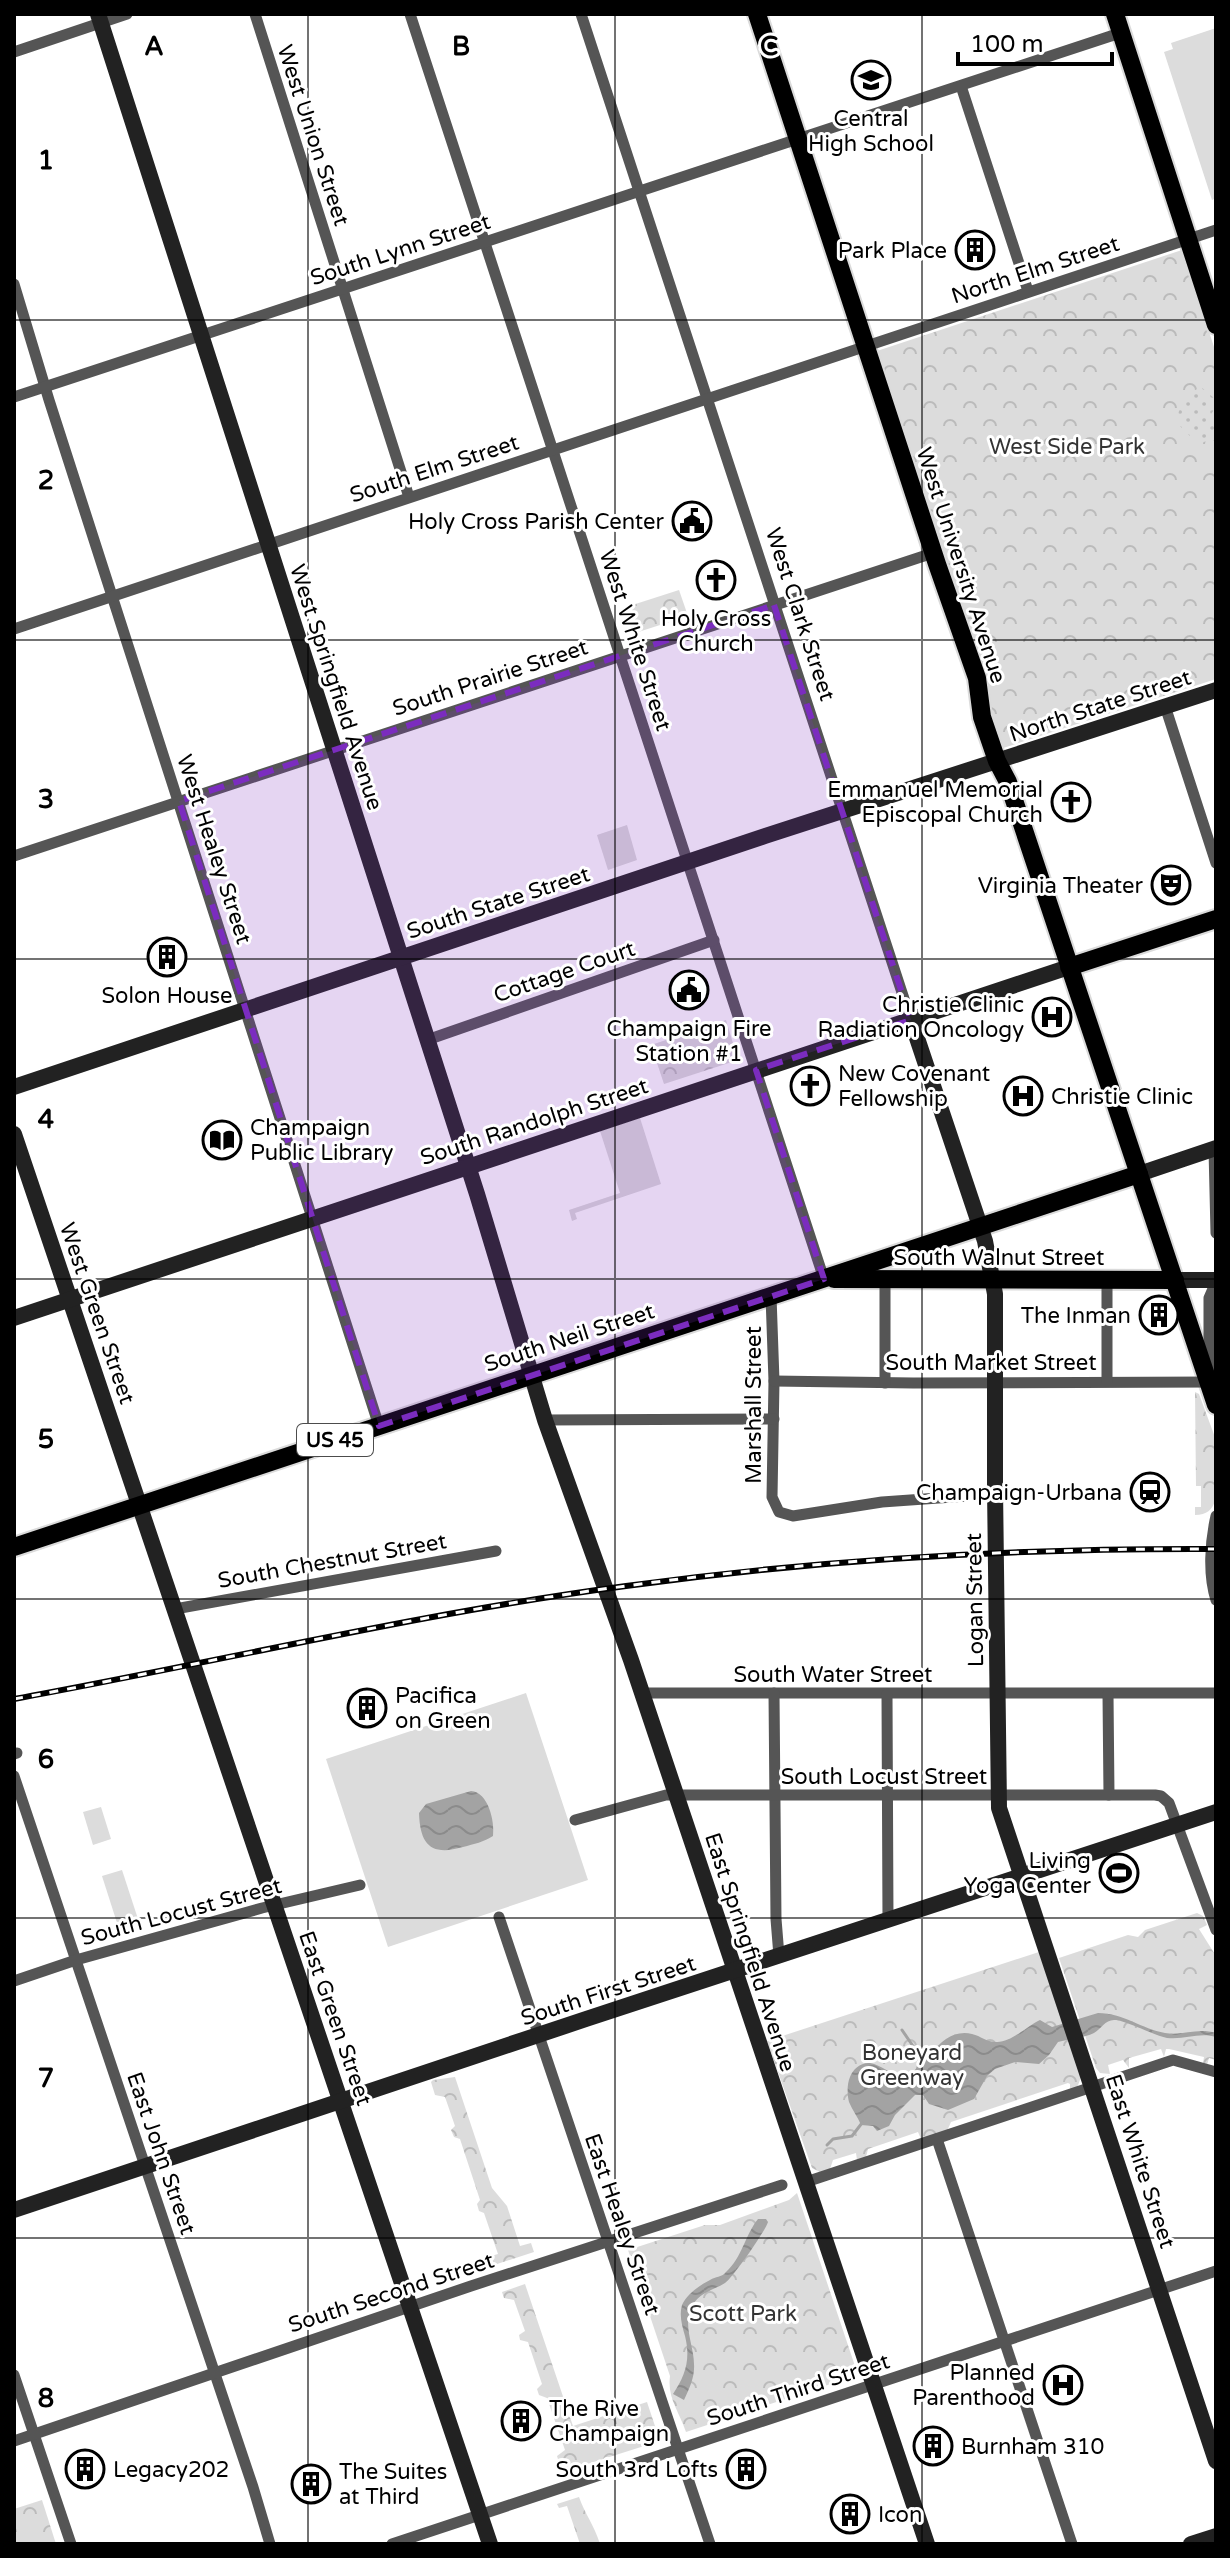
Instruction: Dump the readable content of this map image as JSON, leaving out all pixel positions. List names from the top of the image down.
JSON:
{
  "streets": {
    "main road": [
      "West University Avenue",
      "West Clark Street",
      "West Springfield Avenue",
      "North State Street",
      "South State Street",
      "South Randolph Street",
      "South Walnut Street",
      "West Green Street",
      "South Neil Street",
      "US 45",
      "Logan Street",
      "East Springfield Avenue",
      "South First Street",
      "East Green Street",
      "East White Street"
    ],
    "street": [
      "West Union Street",
      "South Lynn Street",
      "North Elm Street",
      "South Elm Street",
      "West White Street",
      "South Prairie Street",
      "West Healey Street",
      "Cottage Court",
      "South Market Street",
      "Marshall Street",
      "South Chestnut Street",
      "South Water Street",
      "South Locust Street",
      "East John Street",
      "East Healey Street",
      "South Second Street",
      "South Third Street"
    ]
  },
  "crossings": [
    ["West Union Street", "South Lynn Street"],
    ["West Union Street", "South Elm Street"],
    ["South Lynn Street", "West University Avenue"],
    ["South Lynn Street", "West Clark Street"],
    ["South Lynn Street", "West White Street"],
    ["South Lynn Street", "West Springfield Avenue"],
    ["South Lynn Street", "West Healey Street"],
    ["North Elm Street", "South Elm Street"],
    ["North Elm Street", "West University Avenue"],
    ["South Elm Street", "West University Avenue"],
    ["South Elm Street", "West Clark Street"],
    ["South Elm Street", "West White Street"],
    ["South Elm Street", "West Springfield Avenue"],
    ["South Elm Street", "West Healey Street"],
    ["West University Avenue", "South Prairie Street"],
    ["West University Avenue", "North State Street"],
    ["West University Avenue", "South State Street"],
    ["West University Avenue", "South Randolph Street"],
    ["West University Avenue", "South Walnut Street"],
    ["West University Avenue", "South Neil Street"],
    ["West University Avenue", "South Market Street"],
    ["West Clark Street", "South Prairie Street"],
    ["West Clark Street", "South State Street"],
    ["West Clark Street", "South Randolph Street"],
    ["West Clark Street", "South Neil Street"],
    ["West Clark Street", "Logan Street"],
    ["West White Street", "South Prairie Street"],
    ["West White Street", "South State Street"],
    ["West White Street", "Cottage Court"],
    ["West White Street", "South Randolph Street"],
    ["West White Street", "South Walnut Street"],
    ["West White Street", "South Neil Street"],
    ["South Prairie Street", "West Springfield Avenue"],
    ["South Prairie Street", "West Healey Street"],
    ["West Springfield Avenue", "South State Street"],
    ["West Springfield Avenue", "Cottage Court"],
    ["West Springfield Avenue", "South Randolph Street"],
    ["West Springfield Avenue", "South Neil Street"],
    ["West Springfield Avenue", "East Springfield Avenue"],
    ["North State Street", "South State Street"],
    ["West Healey Street", "South State Street"],
    ["West Healey Street", "South Randolph Street"],
    ["West Healey Street", "South Neil Street"],
    ["South Randolph Street", "West Green Street"],
    ["South Walnut Street", "South Neil Street"],
    ["South Walnut Street", "Logan Street"],
    ["West Green Street", "South Neil Street"],
    ["West Green Street", "East Green Street"],
    ["South Neil Street", "Marshall Street"],
    ["South Neil Street", "Logan Street"],
    ["South Neil Street", "East Springfield Avenue"],
    ["South Neil Street", "East Green Street"],
    ["South Market Street", "Marshall Street"],
    ["South Market Street", "Logan Street"],
    ["South Chestnut Street", "East Green Street"],
    ["Logan Street", "South Water Street"],
    ["Logan Street", "South Locust Street"],
    ["Logan Street", "South First Street"],
    ["Logan Street", "East White Street"],
    ["South Water Street", "East Springfield Avenue"],
    ["South Locust Street", "East Springfield Avenue"],
    ["South Locust Street", "South First Street"],
    ["South Locust Street", "East Green Street"],
    ["South Locust Street", "East John Street"],
    ["East Springfield Avenue", "South First Street"],
    ["East Springfield Avenue", "South Third Street"],
    ["South First Street", "East Green Street"],
    ["South First Street", "East John Street"],
    ["South First Street", "East White Street"],
    ["South First Street", "East Healey Street"],
    ["East Green Street", "South Second Street"],
    ["East Green Street", "South Third Street"],
    ["East John Street", "South Second Street"],
    ["East White Street", "South Third Street"],
    ["East Healey Street", "South Second Street"],
    ["East Healey Street", "South Third Street"]
  ],
  "parks": ["West Side Park", "Boneyard Greenway", "Scott Park"],
  "places": {
    "school or university": ["Central High School"],
    "building": [
      "Park Place",
      "Solon House",
      "The Inman",
      "Pacifica on Green",
      "The Rive Champaign",
      "Burnham 310",
      "Legacy202",
      "South 3rd Lofts",
      "The Suites at Third",
      "Icon"
    ],
    "public building": ["Holy Cross Parish Center", "Champaign Fire Station #1"],
    "church": ["Holy Cross Church", "Emmanuel Memorial Episcopal Church", "New Covenant Fellowship"],
    "theatre": ["Virginia Theater"],
    "hospital": ["Christie Clinic Radiation Oncology", "Christie Clinic", "Planned Parenthood"],
    "library": ["Champaign Public Library"],
    "station": ["Champaign-Urbana"],
    "sports": ["Living Yoga Center"]
  },
  "scale_bar": "100 m",
  "grid": {
    "columns": ["A", "B", "C"],
    "rows": [
      "1",
      "2",
      "3",
      "4",
      "5",
      "6",
      "7",
      "8"
    ]
  }
}
